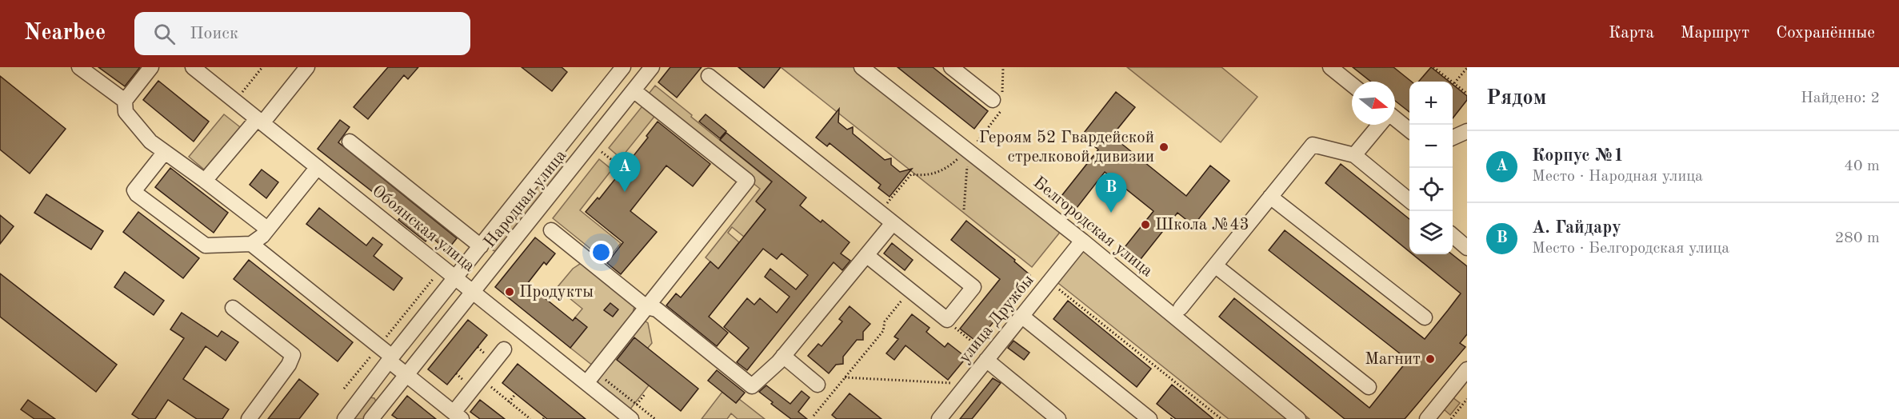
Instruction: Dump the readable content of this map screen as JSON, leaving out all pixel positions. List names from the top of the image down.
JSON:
{
  "streets": {
    "street": [
      "Народная улица",
      "Белгородская улица",
      "Обоянская улица",
      "улица Дружбы"
    ]
  },
  "crossings": [
    ["Народная улица", "Обоянская улица"],
    ["Белгородская улица", "улица Дружбы"]
  ],
  "places": [
    "Героям 52 Гвардейской стрелковой дивизии",
    "Школа №43",
    "Продукты",
    "Магнит"
  ],
  "north": "right",
  "page": {
    "header": "Nearbee",
    "search": "Поиск",
    "nav": ["Карта", "Маршрут", "Сохранённые"],
    "heading": ["Рядом", "Найдено: 2"],
    "map_buttons": ["+", "−"],
    "list": [
      {
        "mark": "A",
        "name": "Корпус №1",
        "note": "Место · Народная улица",
        "value": "40 m"
      },
      {
        "mark": "B",
        "name": "А. Гайдару",
        "note": "Место · Белгородская улица",
        "value": "280 m"
      }
    ],
    "pins": ["A", "B"]
  }
}
